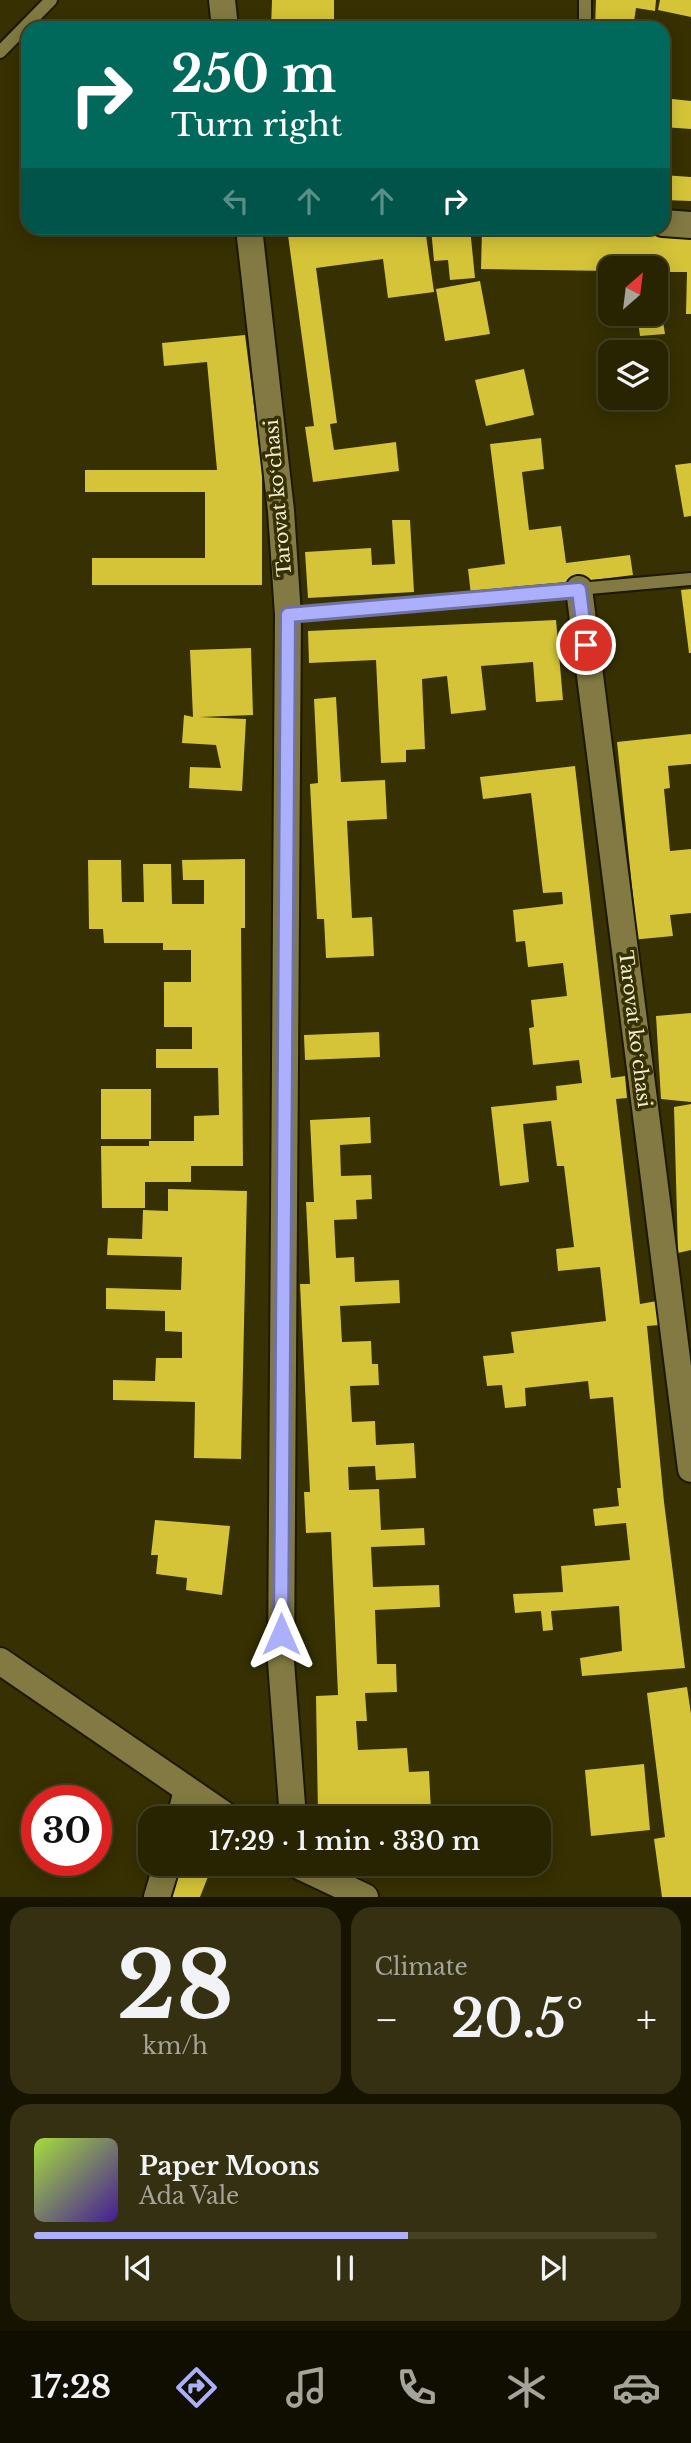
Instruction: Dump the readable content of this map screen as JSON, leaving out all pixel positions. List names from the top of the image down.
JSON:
{
  "streets": {
    "street": ["Tarovat koʻchasi"]
  },
  "north": "top right",
  "page": {
    "turn": ["250 m", "Turn right"],
    "limit": "30",
    "trip": "17:29 · 1 min · 330 m",
    "tile": [
      ["28", "km/h"],
      "Climate"
    ],
    "heat": ["−", "20.5°", "+"],
    "song": ["Paper Moons", "Ada Vale"],
    "tabs": "17:28"
  }
}
